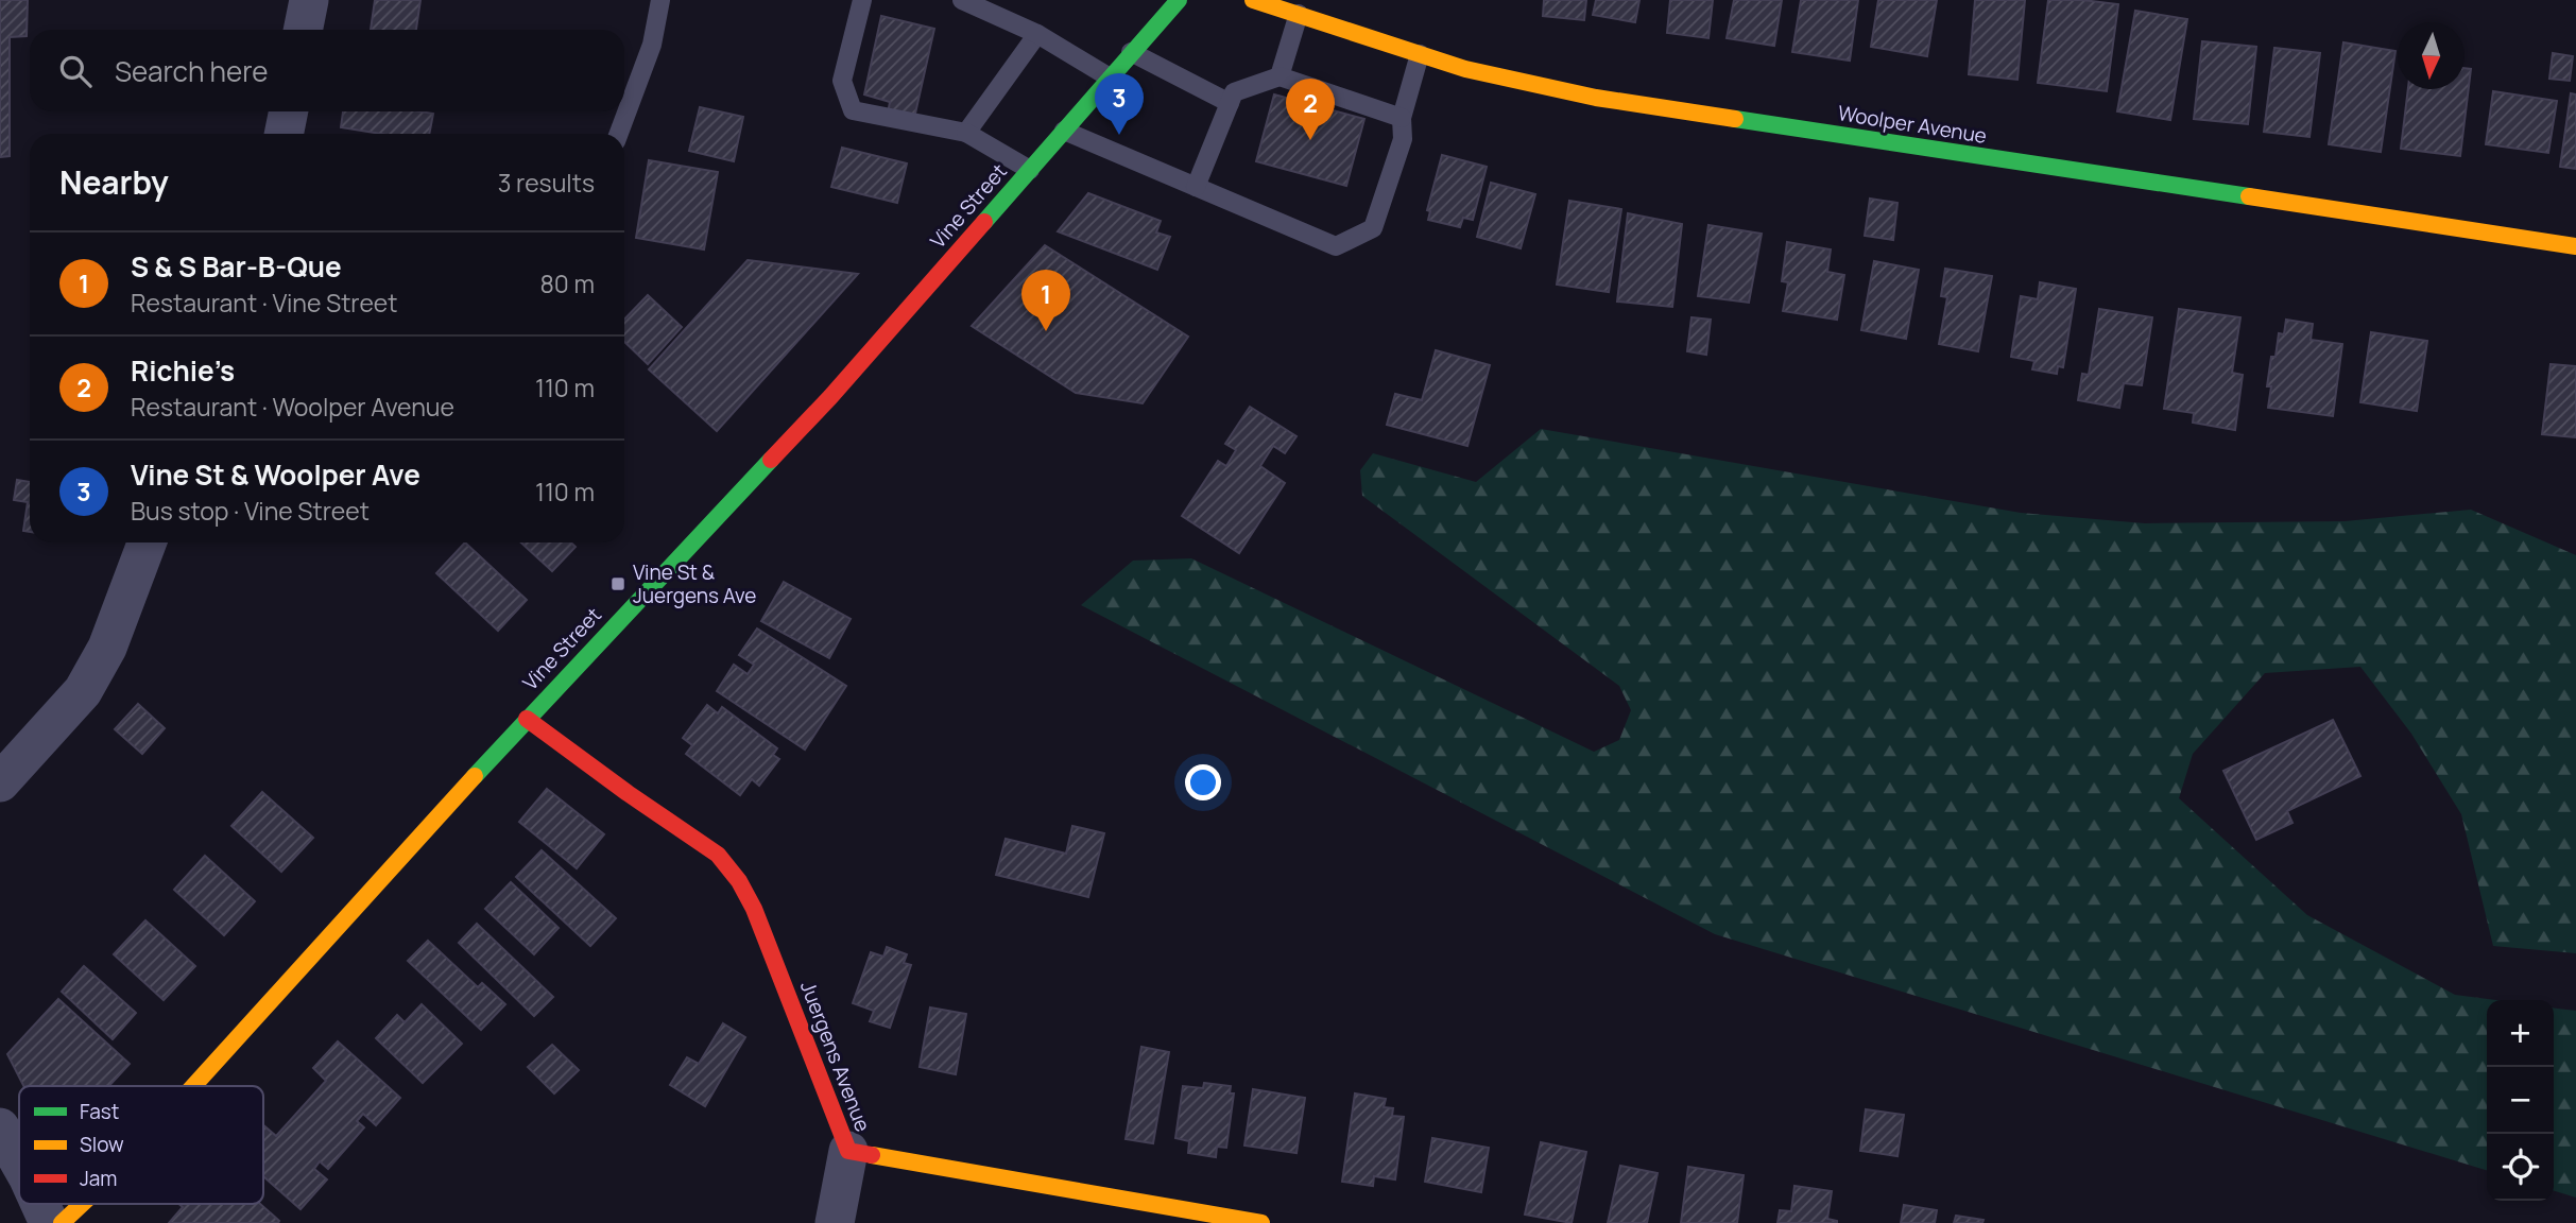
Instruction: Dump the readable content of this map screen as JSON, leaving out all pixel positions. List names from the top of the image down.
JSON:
{
  "streets": {
    "street": ["Woolper Avenue", "Vine Street", "Juergens Avenue"]
  },
  "crossings": [
    ["Vine Street", "Juergens Avenue"]
  ],
  "places": {
    "transit": ["Vine St & Juergens Ave"]
  },
  "legend": ["Fast", "Slow", "Jam"],
  "north": "bottom",
  "page": {
    "search": "Search here",
    "pins": ["3", "2", "1"],
    "heading": ["Nearby", "3 results"],
    "list": [
      {
        "mark": "1",
        "name": "S & S Bar-B-Que",
        "note": "Restaurant · Vine Street",
        "value": "80 m"
      },
      {
        "mark": "2",
        "name": "Richie’s",
        "note": "Restaurant · Woolper Avenue",
        "value": "110 m"
      },
      {
        "mark": "3",
        "name": "Vine St & Woolper Ave",
        "note": "Bus stop · Vine Street",
        "value": "110 m"
      }
    ],
    "map_buttons": ["+", "−"]
  }
}
